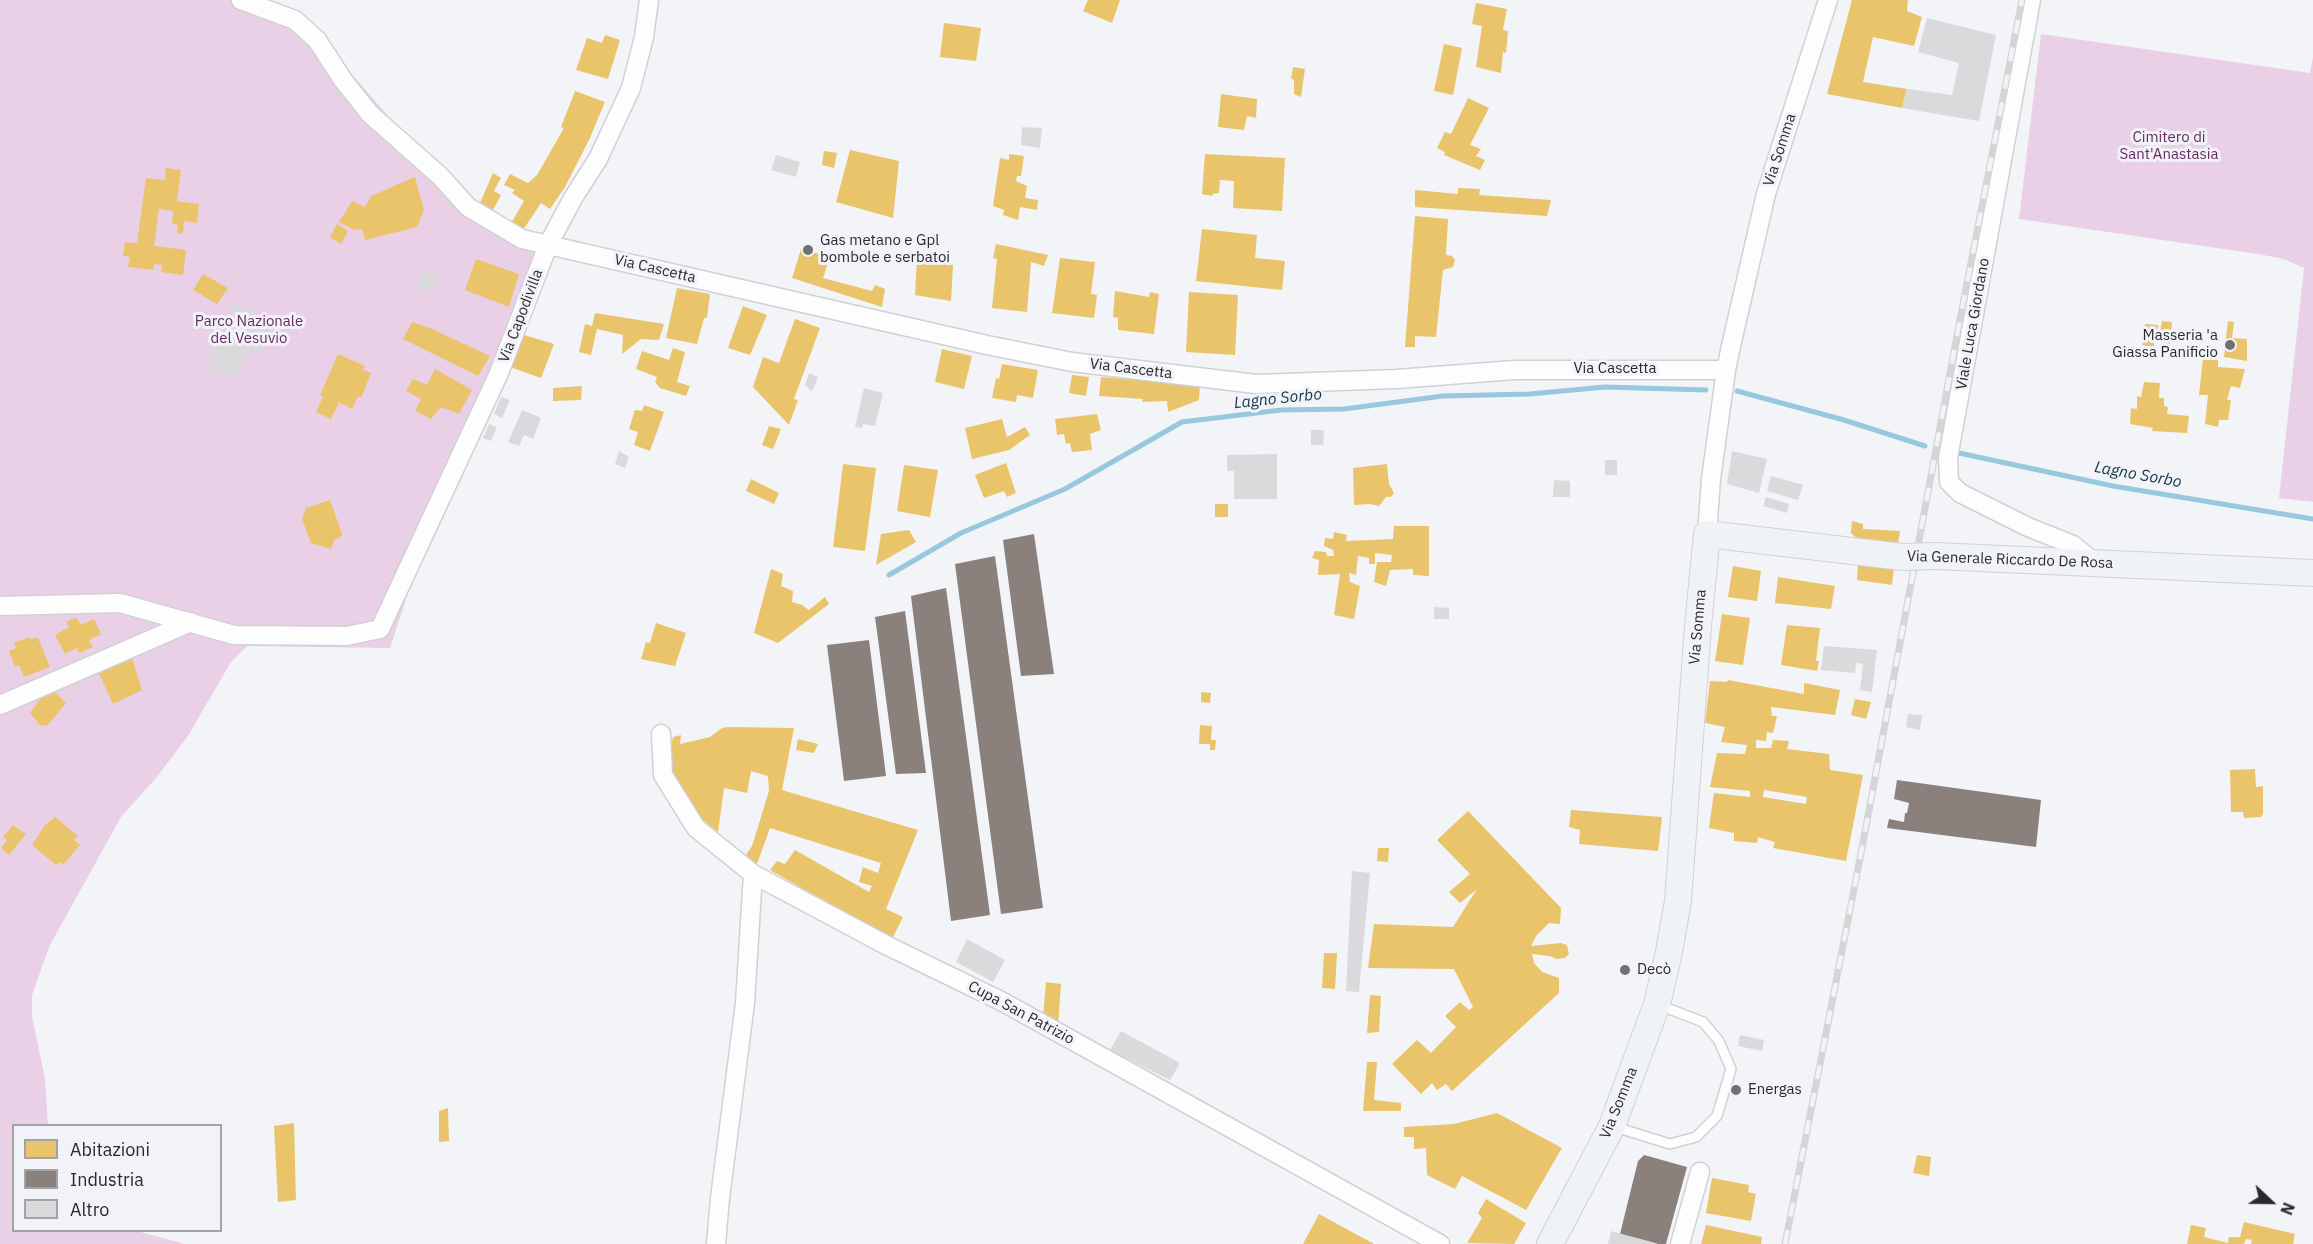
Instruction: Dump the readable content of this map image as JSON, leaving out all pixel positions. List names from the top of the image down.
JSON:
{
  "streets": {
    "main road": ["Via Somma", "Via Generale Riccardo De Rosa"],
    "street": [
      "Via Cascetta",
      "Via Capodivilla",
      "Viale Luca Giordano",
      "Cupa San Patrizio"
    ]
  },
  "crossings": [
    ["Via Somma", "Via Cascetta"],
    ["Via Somma", "Via Generale Riccardo De Rosa"],
    ["Via Cascetta", "Via Capodivilla"],
    ["Viale Luca Giordano", "Via Generale Riccardo De Rosa"]
  ],
  "water": ["Lagno Sorbo"],
  "parks": ["Cimitero di Sant'Anastasia", "Parco Nazionale del Vesuvio"],
  "places": [
    "Gas metano e Gpl bombole e serbatoi",
    "Masseria 'a Giassa Panificio",
    "Decò",
    "Energas"
  ],
  "legend": ["Abitazioni", "Industria", "Altro"],
  "north": "right"
}
